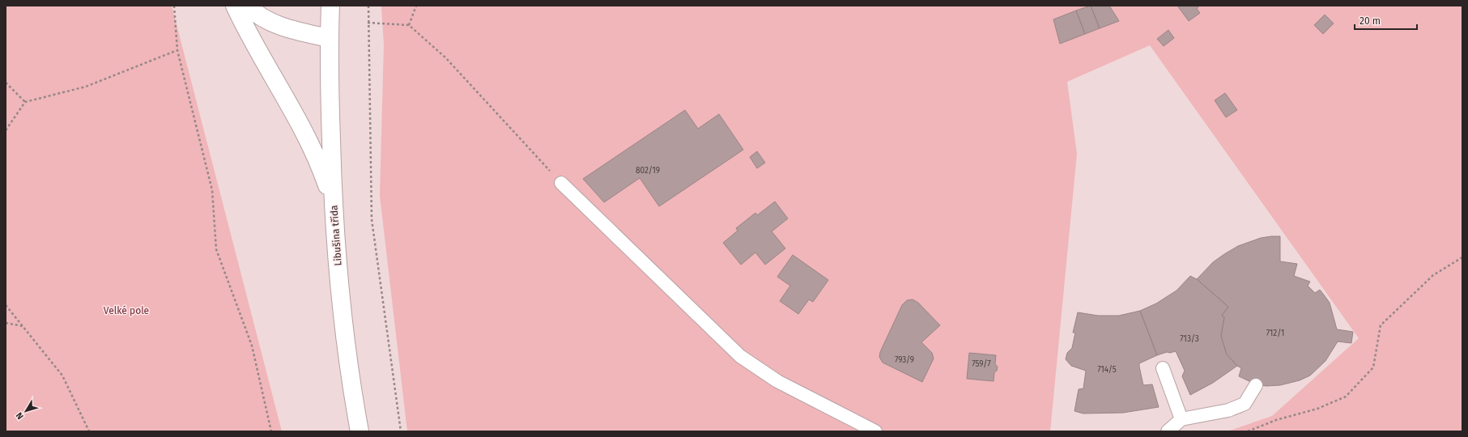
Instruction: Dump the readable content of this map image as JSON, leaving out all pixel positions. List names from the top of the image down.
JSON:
{
  "streets": {
    "street": ["Libušina třída"]
  },
  "parks": ["Velké pole"],
  "house_numbers": [
    "802/19",
    "712/1",
    "713/3",
    "793/9",
    "759/7",
    "714/5"
  ],
  "scale_bar": "20 m",
  "north": "bottom left"
}
